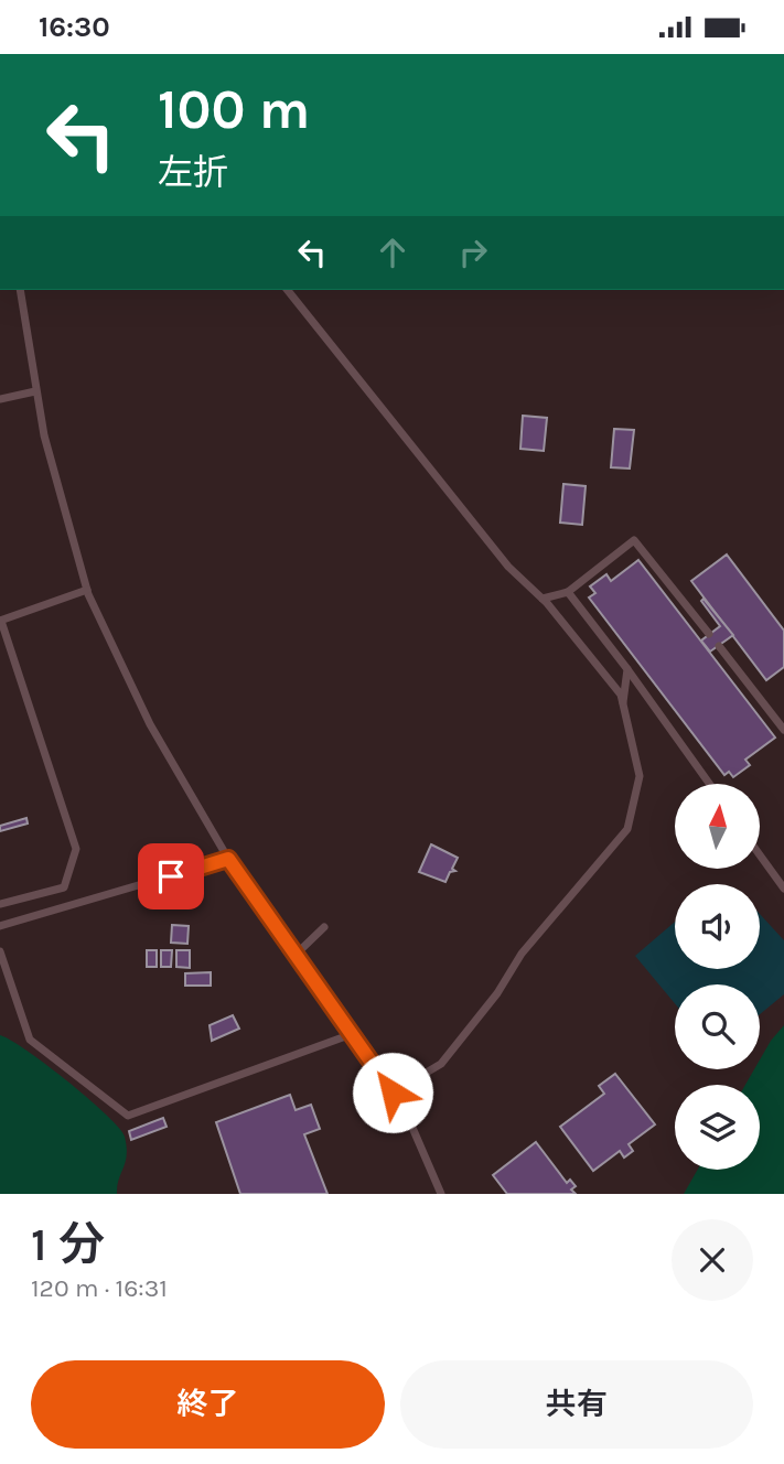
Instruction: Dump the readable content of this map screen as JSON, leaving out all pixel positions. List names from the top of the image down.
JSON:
{
  "north": "top",
  "page": {
    "status": "16:30",
    "turn": ["100 m", "左折"],
    "heading": ["1 分", "120 m · 16:31"],
    "buttons": ["終了", "共有"]
  }
}
